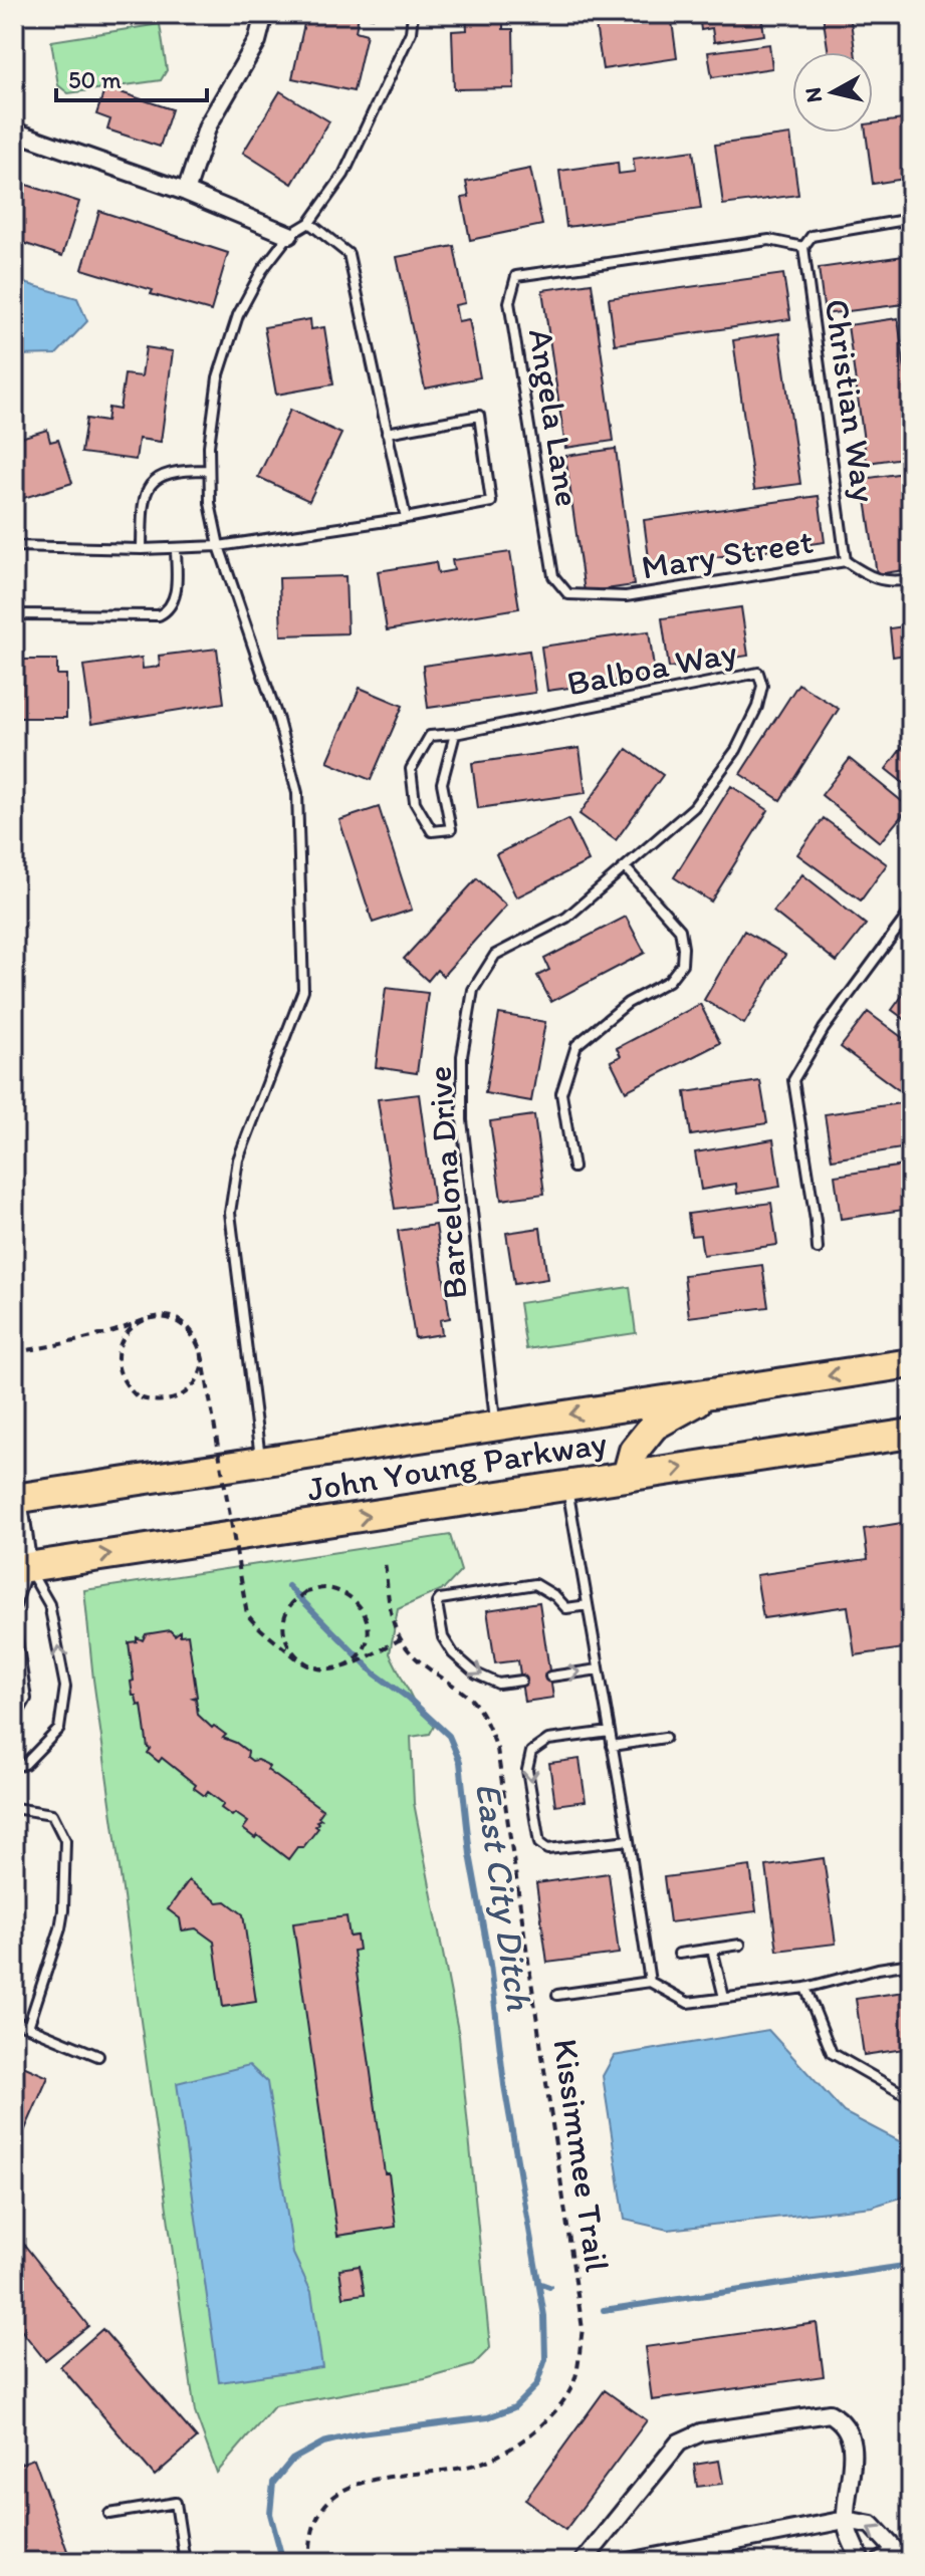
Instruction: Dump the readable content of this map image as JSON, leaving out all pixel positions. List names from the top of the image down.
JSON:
{
  "streets": {
    "highway": ["John Young Parkway"],
    "lane": [
      "Christian Way",
      "Angela Lane",
      "Mary Street",
      "Balboa Way",
      "Barcelona Drive"
    ],
    "path": ["Kissimmee Trail"]
  },
  "crossings": [
    ["Christian Way", "Angela Lane"],
    ["Christian Way", "Mary Street"],
    ["Angela Lane", "Mary Street"],
    ["Balboa Way", "Barcelona Drive"],
    ["Barcelona Drive", "John Young Parkway"]
  ],
  "water": ["East City Ditch"],
  "scale_bar": "50 m",
  "north": "left"
}
